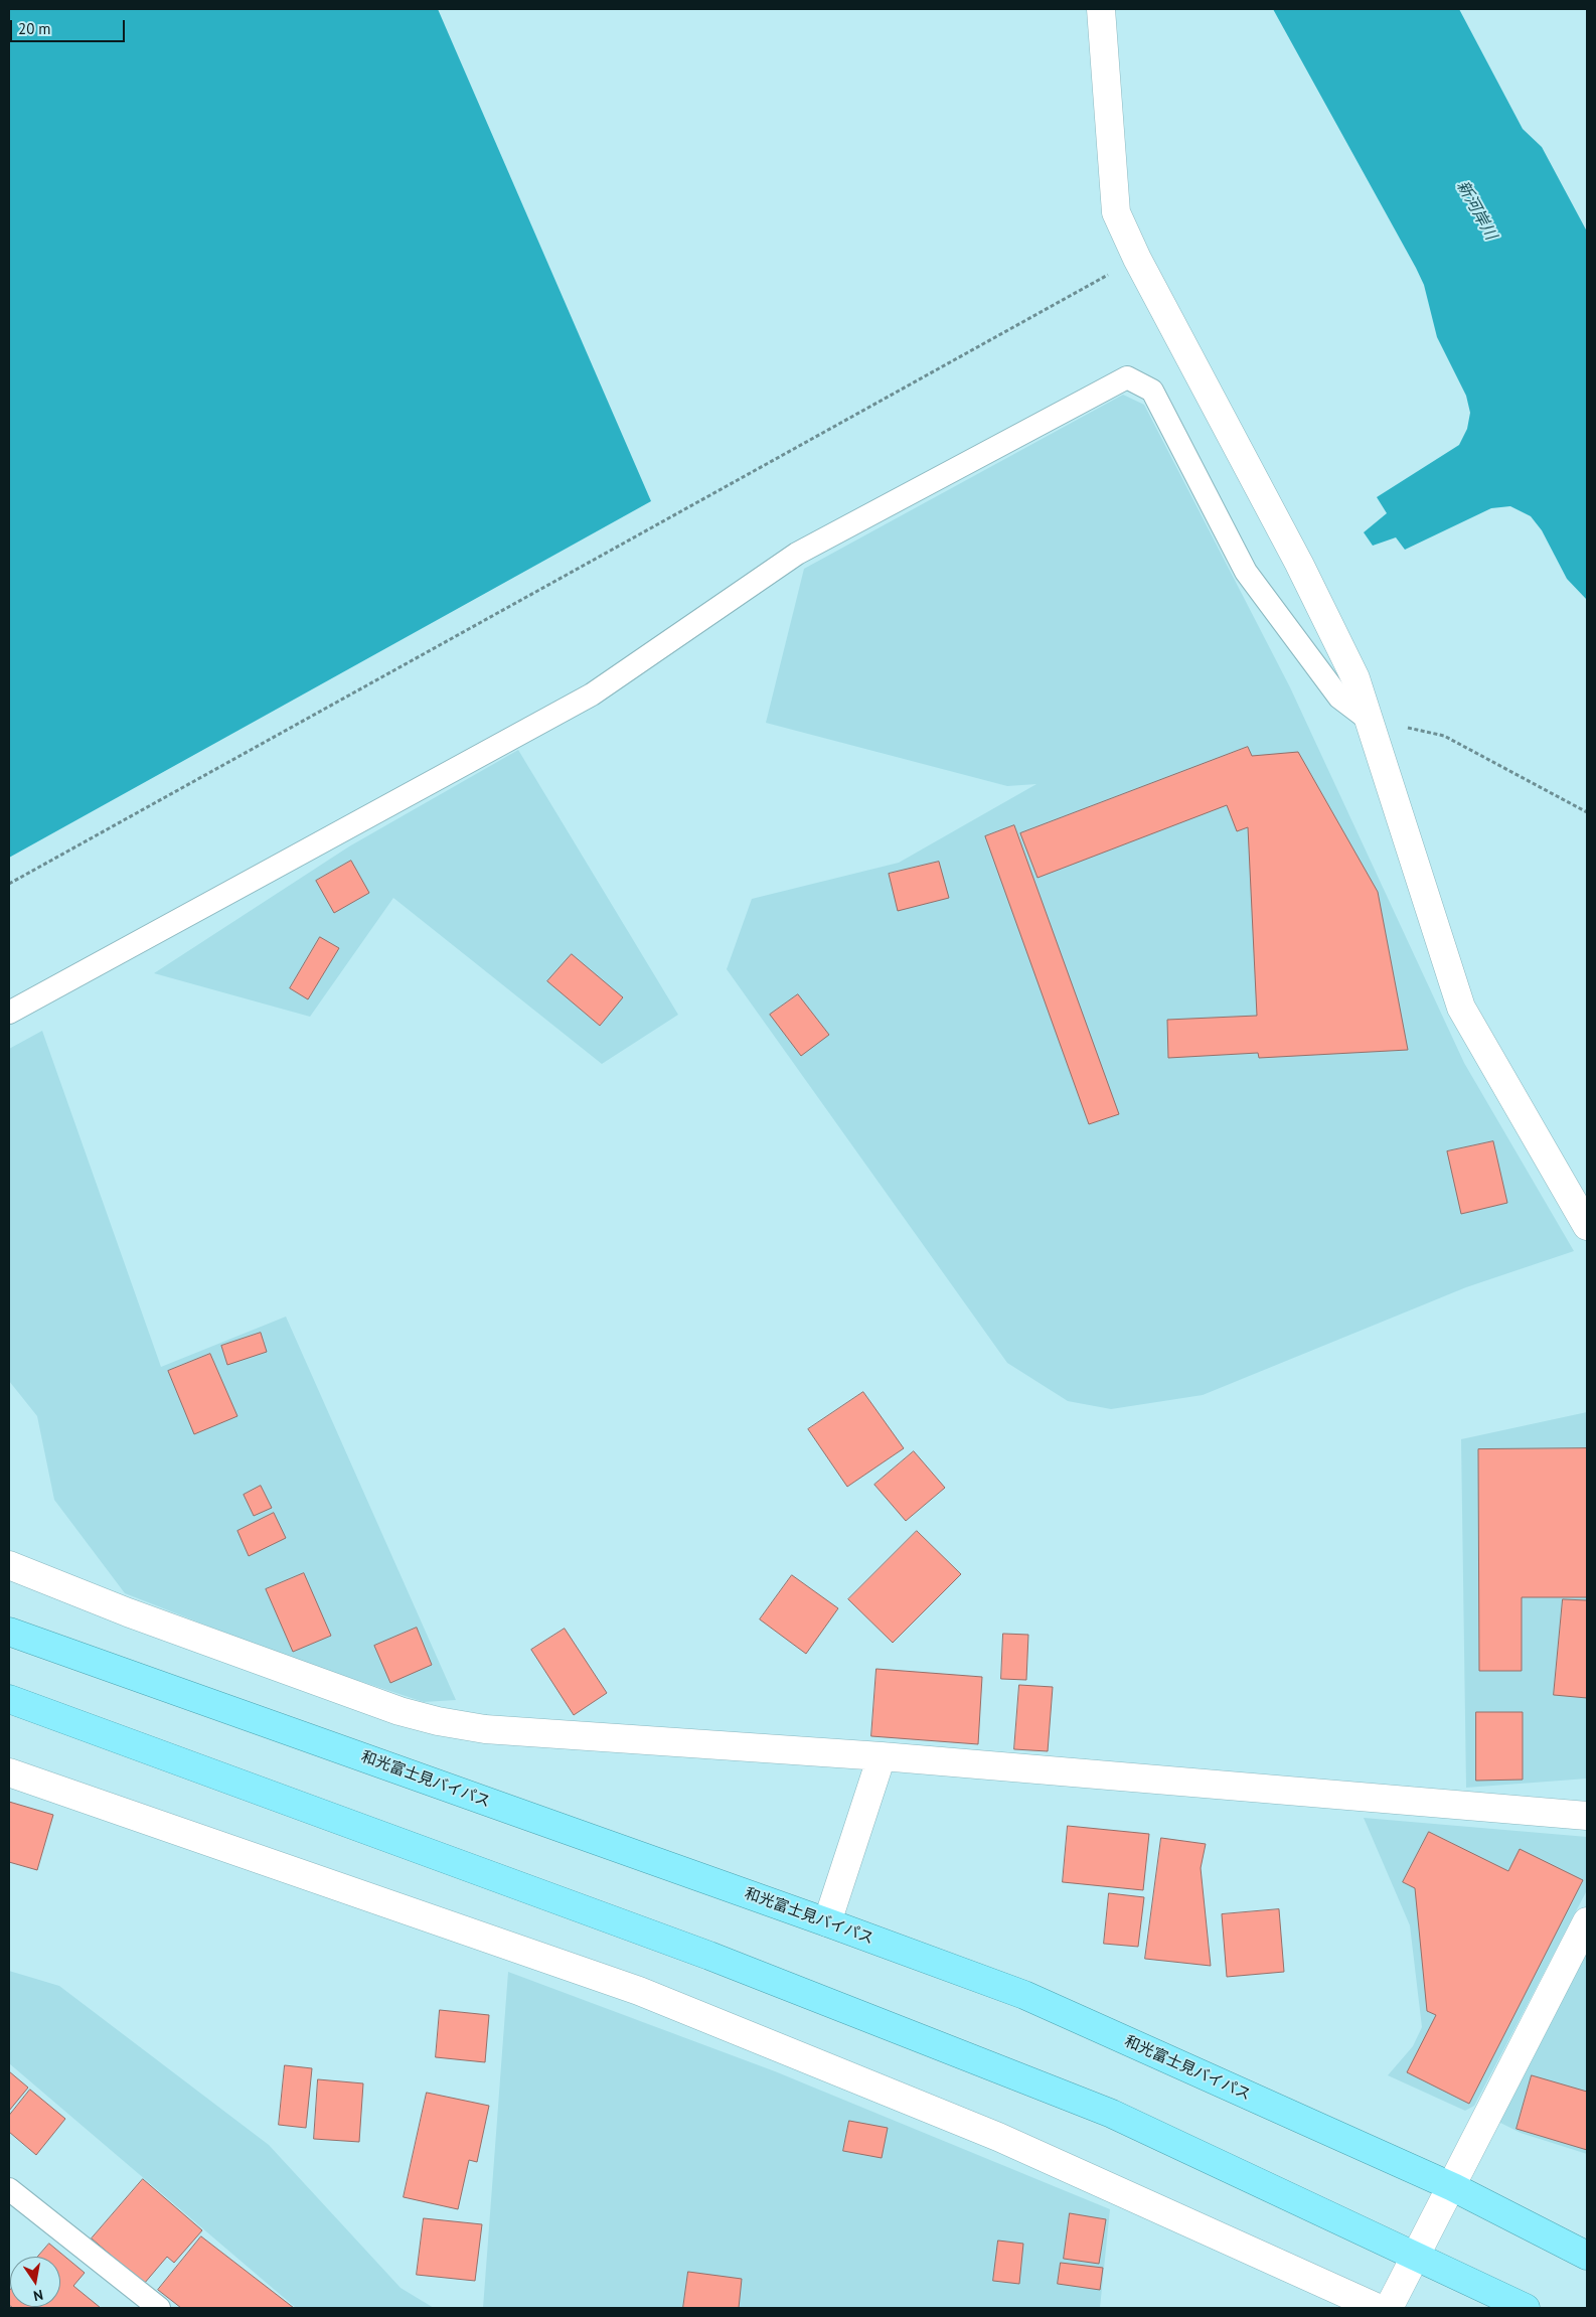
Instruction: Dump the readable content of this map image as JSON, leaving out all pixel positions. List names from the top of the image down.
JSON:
{
  "streets": {
    "highway": ["和光富士見バイパス"]
  },
  "water": ["新河岸川"],
  "scale_bar": "20 m",
  "north": "bottom"
}
